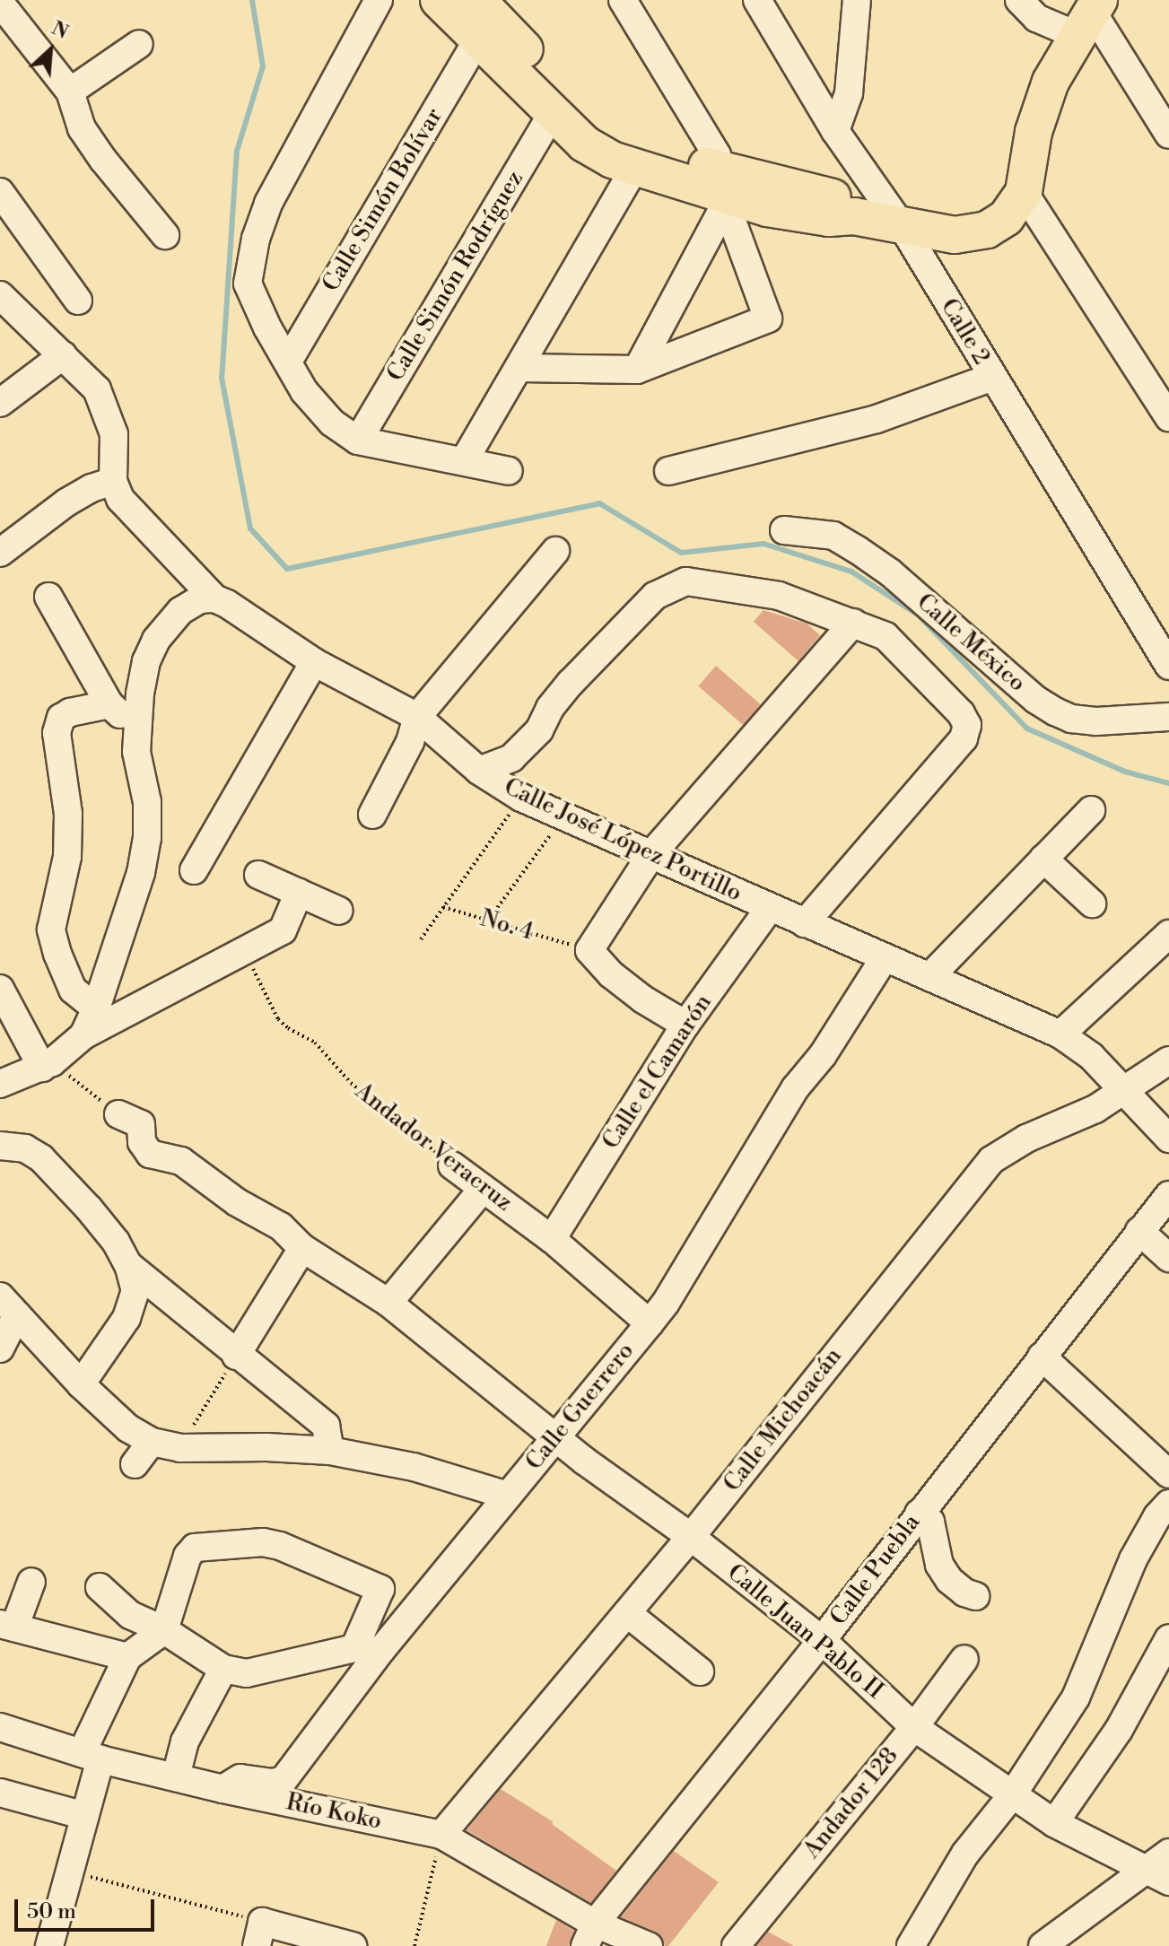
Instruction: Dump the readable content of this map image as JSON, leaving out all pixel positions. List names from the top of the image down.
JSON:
{
  "streets": {
    "street": [
      "Calle Simón Bolívar",
      "Calle Simón Rodríguez",
      "Calle 2",
      "Calle México",
      "Calle José López Portillo",
      "Calle el Camarón",
      "Andador Veracruz",
      "Calle Guerrero",
      "Calle Michoacán",
      "Calle Puebla",
      "Calle Juan Pablo II",
      "Andador 128",
      "Río Koko"
    ],
    "path": ["No. 4"]
  },
  "crossings": [
    ["Calle José López Portillo", "No. 4"],
    ["Calle José López Portillo", "Calle el Camarón"],
    ["Calle José López Portillo", "Calle Guerrero"],
    ["Calle José López Portillo", "Calle Michoacán"],
    ["Calle el Camarón", "Andador Veracruz"],
    ["Andador Veracruz", "Calle Guerrero"],
    ["Calle Guerrero", "Calle Juan Pablo II"],
    ["Calle Guerrero", "Río Koko"],
    ["Calle Michoacán", "Calle Juan Pablo II"],
    ["Calle Michoacán", "Río Koko"],
    ["Calle Puebla", "Calle Juan Pablo II"],
    ["Calle Puebla", "Río Koko"],
    ["Calle Juan Pablo II", "Andador 128"]
  ],
  "scale_bar": "50 m",
  "north": "top right"
}
